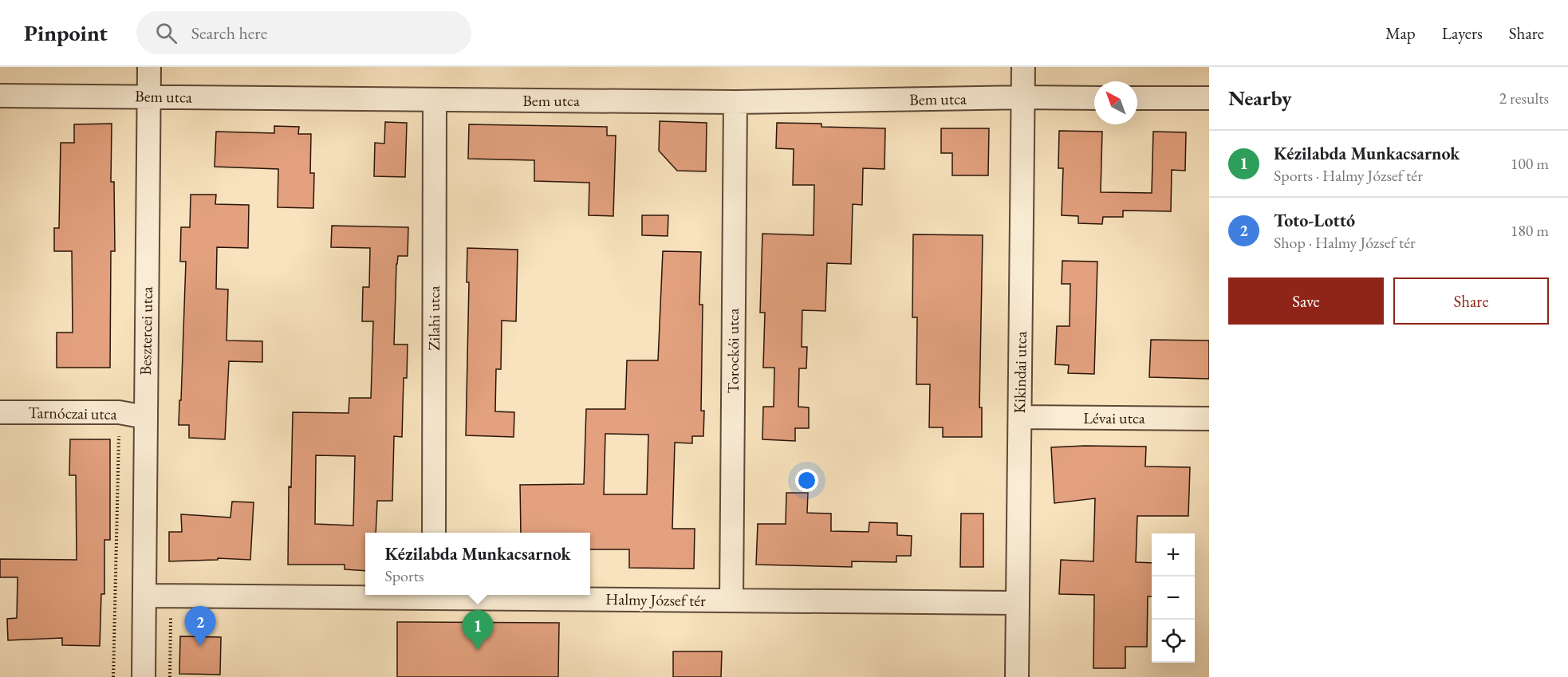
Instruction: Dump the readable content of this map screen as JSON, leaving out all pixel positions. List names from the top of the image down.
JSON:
{
  "streets": {
    "street": [
      "Bem utca",
      "Zilahi utca",
      "Besztercei utca",
      "Torockói utca",
      "Kikindai utca",
      "Tarnóczai utca",
      "Lévai utca",
      "Halmy József tér"
    ]
  },
  "crossings": [
    ["Bem utca", "Zilahi utca"],
    ["Bem utca", "Besztercei utca"],
    ["Bem utca", "Torockói utca"],
    ["Bem utca", "Kikindai utca"],
    ["Besztercei utca", "Tarnóczai utca"],
    ["Besztercei utca", "Halmy József tér"],
    ["Torockói utca", "Halmy József tér"],
    ["Kikindai utca", "Lévai utca"],
    ["Kikindai utca", "Halmy József tér"]
  ],
  "north": "top left",
  "page": {
    "header": "Pinpoint",
    "search": "Search here",
    "nav": ["Map", "Layers", "Share"],
    "heading": ["Nearby", "2 results"],
    "list": [
      {
        "mark": "1",
        "name": "Kézilabda Munkacsarnok",
        "note": "Sports · Halmy József tér",
        "value": "100 m"
      },
      {
        "mark": "2",
        "name": "Toto-Lottó",
        "note": "Shop · Halmy József tér",
        "value": "180 m"
      }
    ],
    "buttons": ["Save", "Share"],
    "popup": ["Kézilabda Munkacsarnok", "Sports"],
    "map_buttons": ["+", "−"],
    "pins": ["2", "1"]
  }
}
